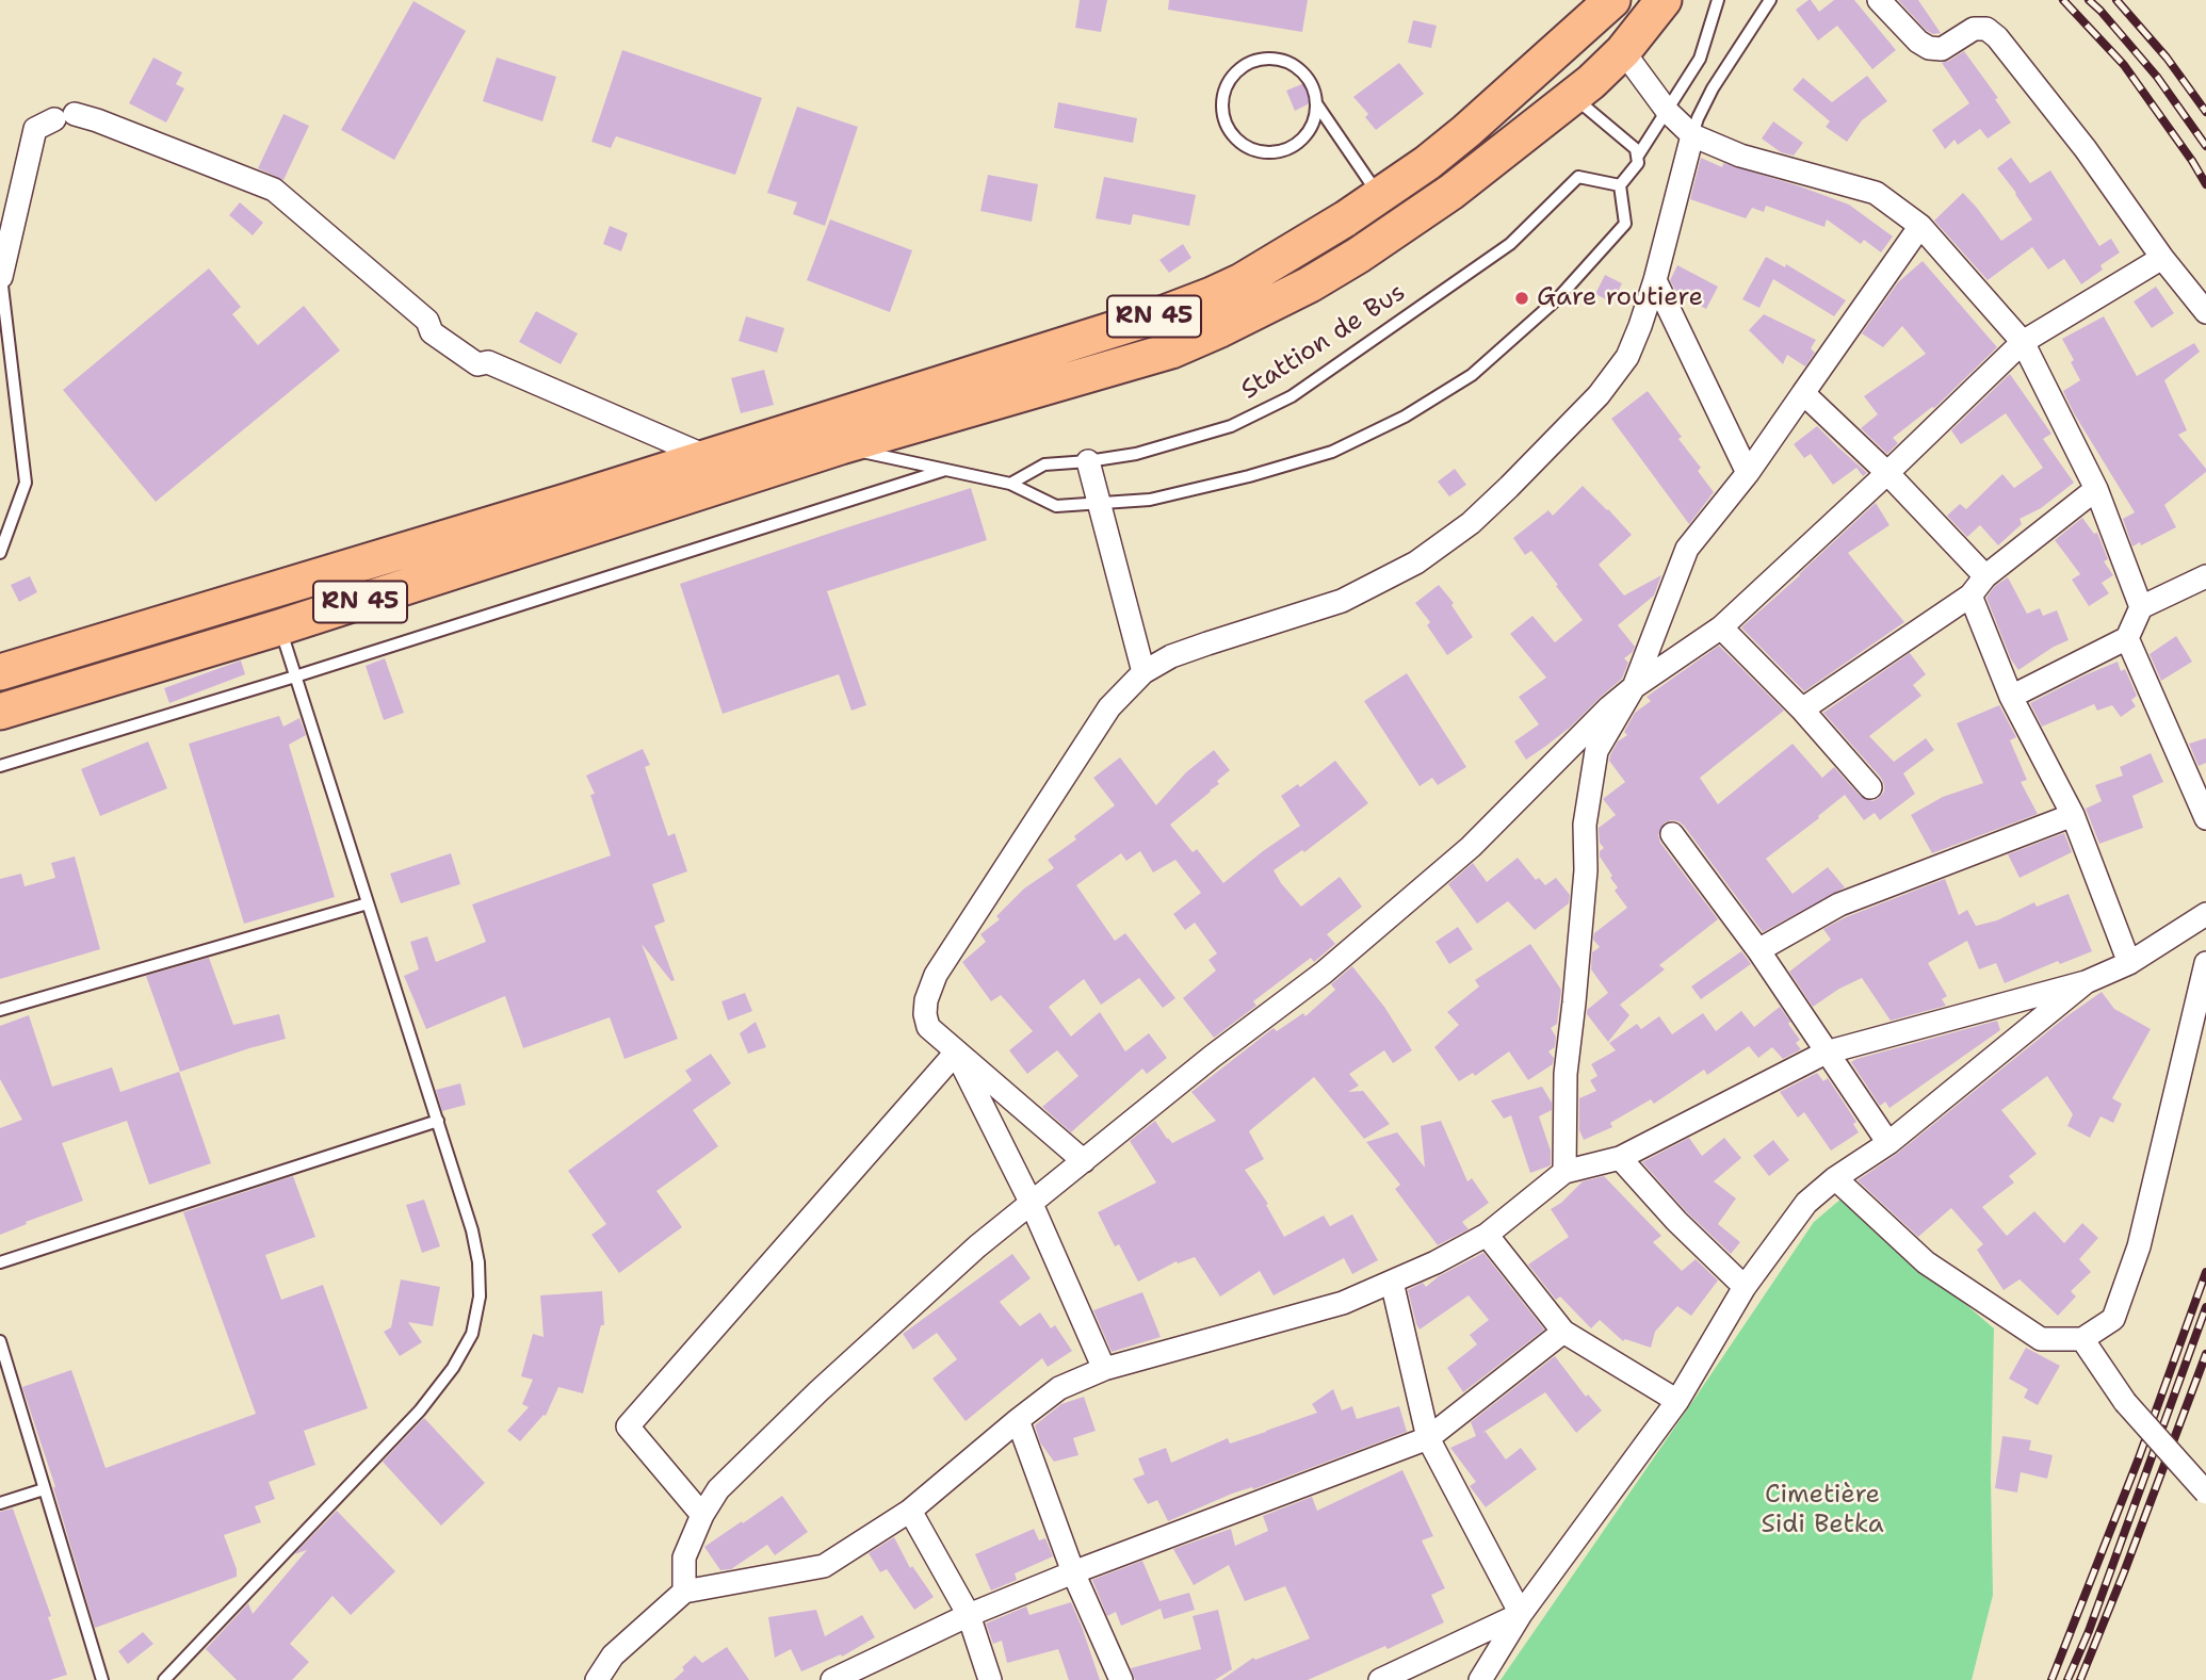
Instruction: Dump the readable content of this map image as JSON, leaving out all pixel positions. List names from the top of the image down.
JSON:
{
  "streets": {
    "main road": ["RN 45"],
    "lane": ["Stattion de Bus"]
  },
  "parks": ["Cimetière Sidi Betka"],
  "places": ["Gare routiere"]
}
